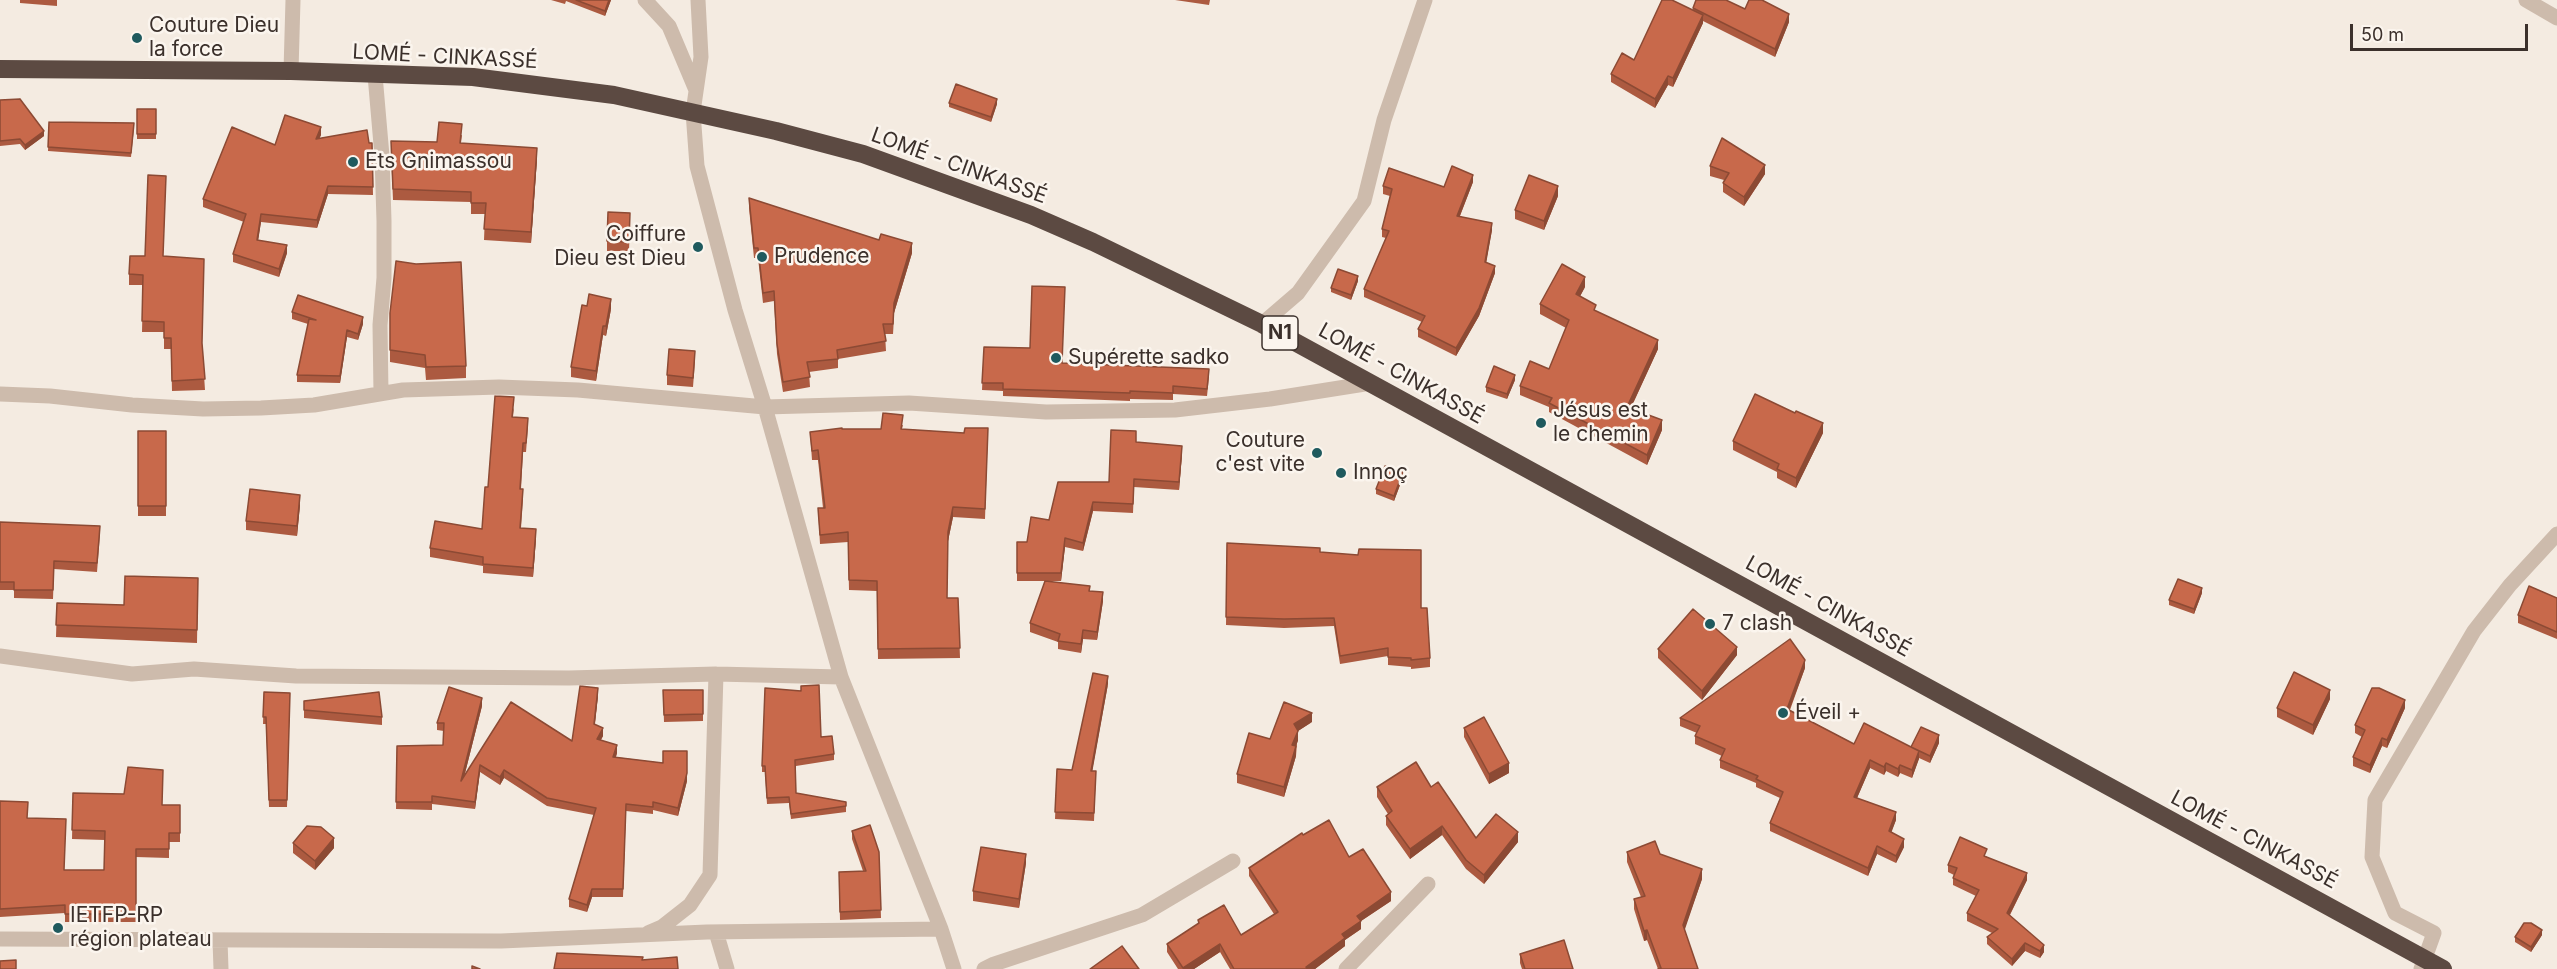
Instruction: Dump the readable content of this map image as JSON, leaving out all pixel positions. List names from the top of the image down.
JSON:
{
  "streets": {
    "highway": ["LOMÉ - CINKASSÉ", "N1"]
  },
  "places": [
    "Couture Dieu la force",
    "Ets Gnimassou",
    "Coiffure Dieu est Dieu",
    "Prudence",
    "Supérette sadko",
    "Jésus est le chemin",
    "Couture c'est vite",
    "Innoç",
    "7 clash",
    "Éveil +",
    "IETFP-RP région plateau"
  ],
  "scale_bar": "50 m"
}
